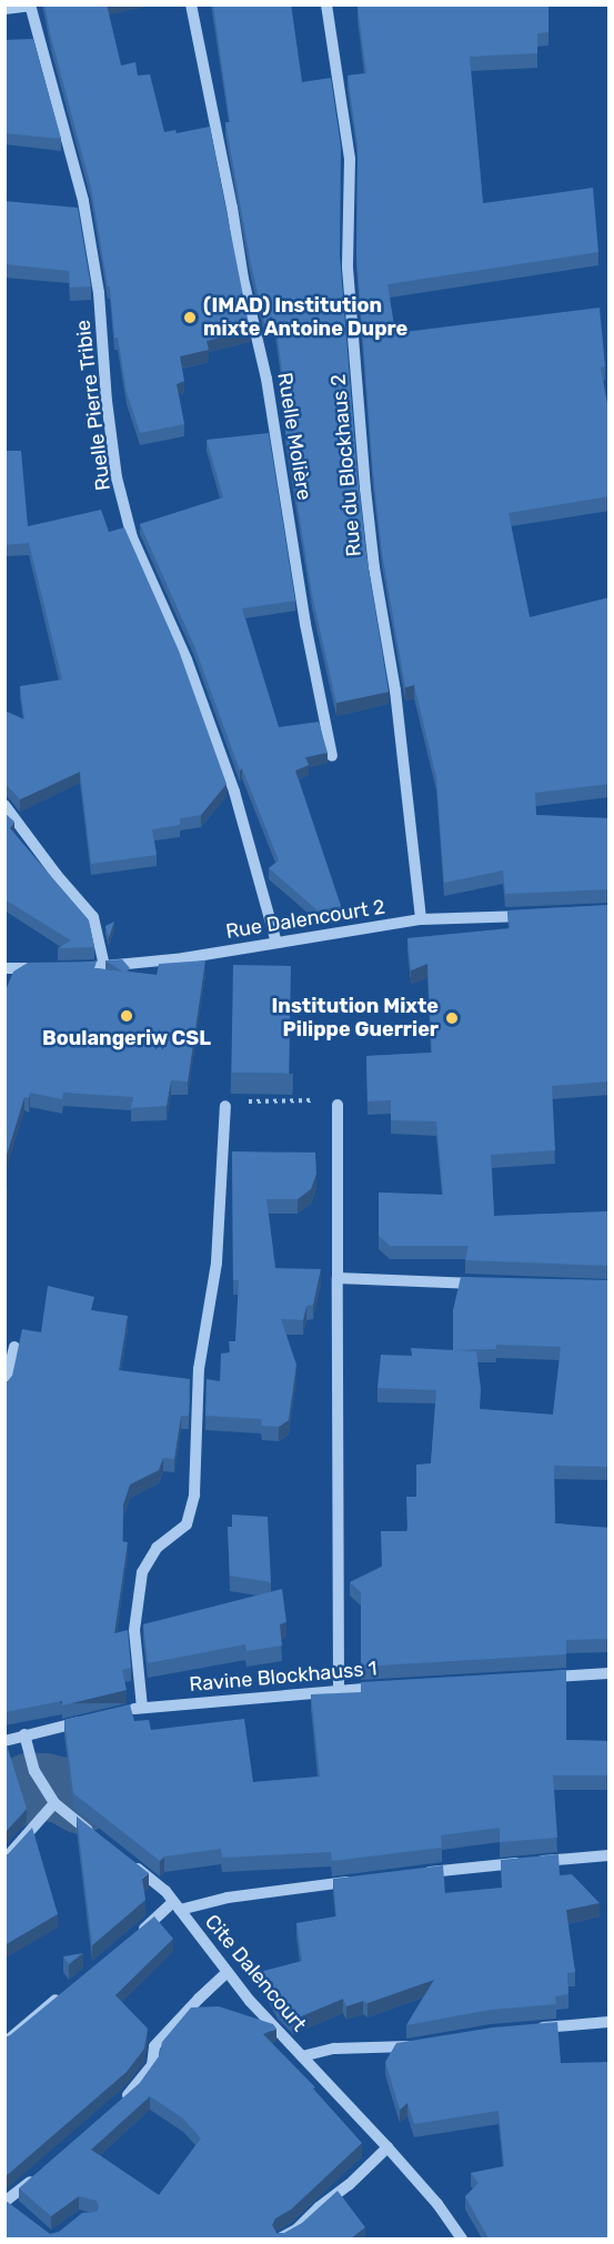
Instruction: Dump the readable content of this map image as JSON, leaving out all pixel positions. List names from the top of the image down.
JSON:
{
  "streets": {
    "street": [
      "Ruelle Pierre Tribie",
      "Ruelle Molière",
      "Rue du Blockhaus 2",
      "Rue Dalencourt 2",
      "Ravine Blockhauss 1",
      "Cite Dalencourt"
    ]
  },
  "crossings": [
    ["Ruelle Pierre Tribie", "Rue Dalencourt 2"],
    ["Rue du Blockhaus 2", "Rue Dalencourt 2"]
  ],
  "places": ["(IMAD) Institution mixte Antoine Dupre", "Boulangeriw CSL", "Institution Mixte Pilippe Guerrier"]
}
